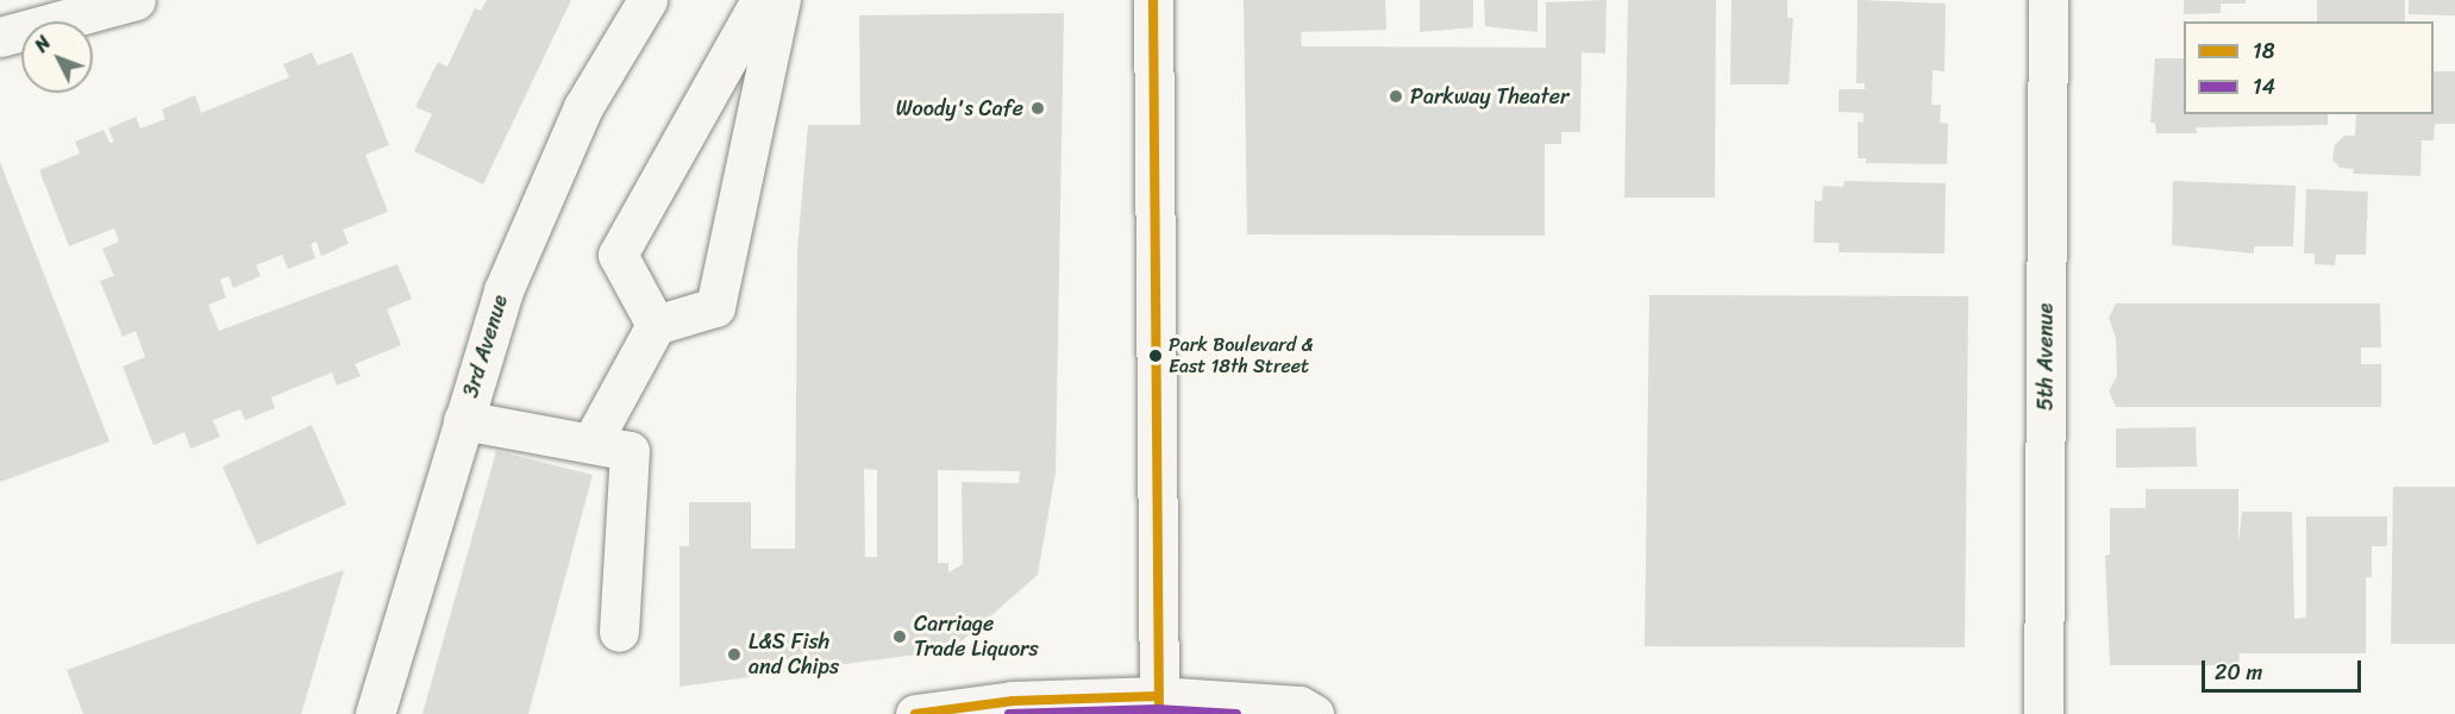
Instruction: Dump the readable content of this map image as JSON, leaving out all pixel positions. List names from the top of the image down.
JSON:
{
  "streets": {
    "street": ["3rd Avenue", "5th Avenue"]
  },
  "places": [
    "Parkway Theater",
    "Woody's Cafe",
    "Park Boulevard & East 18th Street",
    "Carriage Trade Liquors",
    "L&S Fish and Chips"
  ],
  "lines": ["transit line 18", "transit line 14"],
  "legend": ["18", "14"],
  "scale_bar": "20 m",
  "north": "top left"
}
